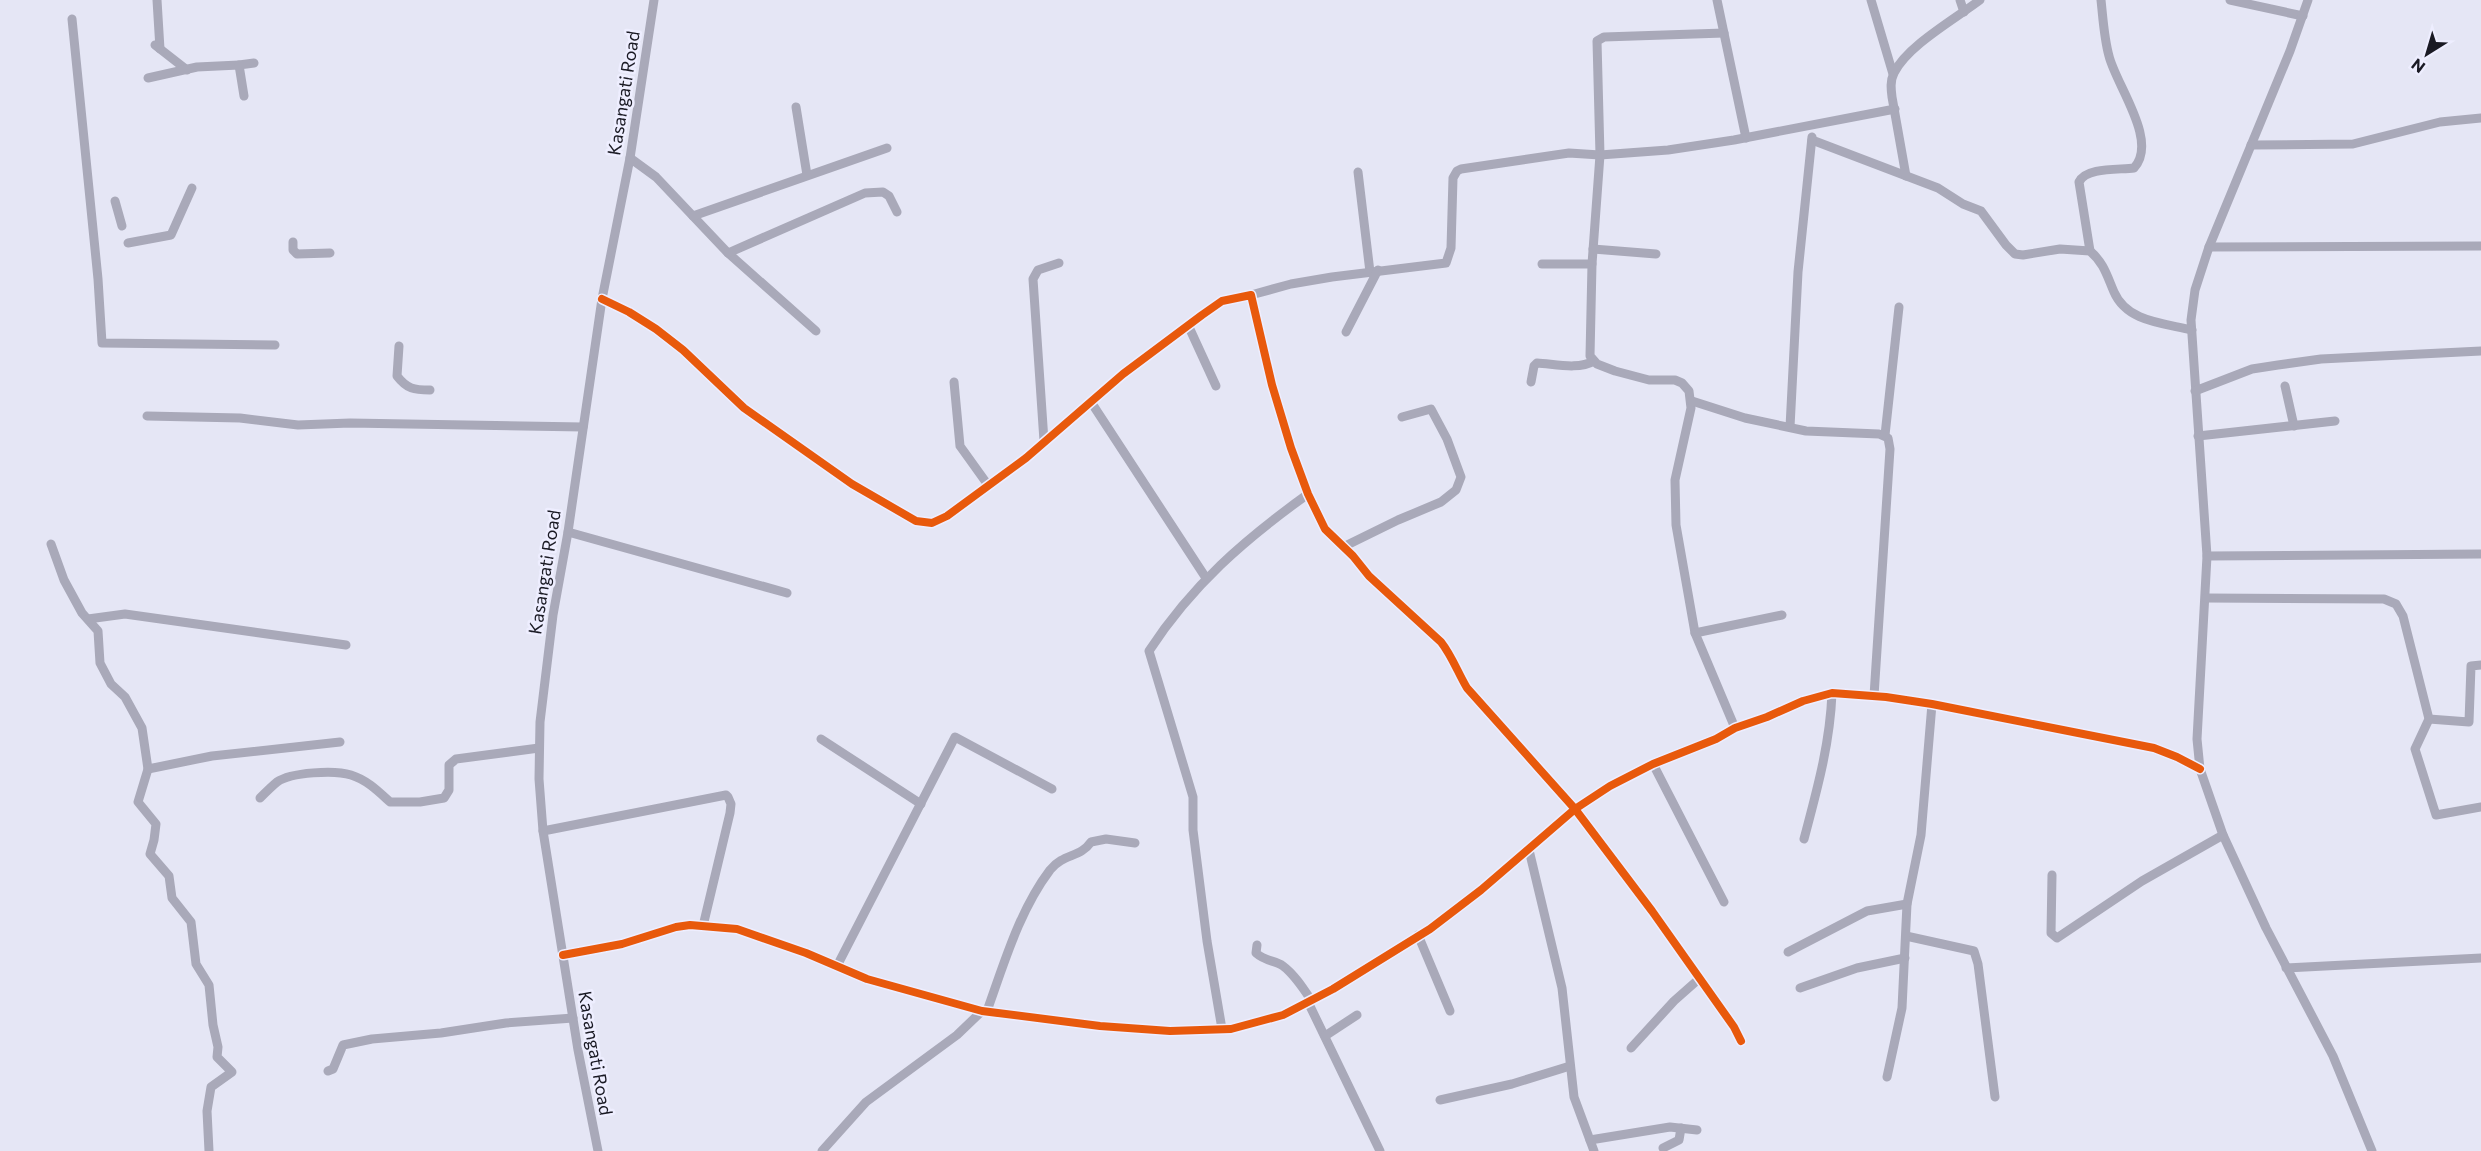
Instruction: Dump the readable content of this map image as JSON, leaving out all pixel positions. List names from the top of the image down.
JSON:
{
  "streets": {
    "street": ["Kasangati Road"]
  },
  "north": "bottom left"
}
